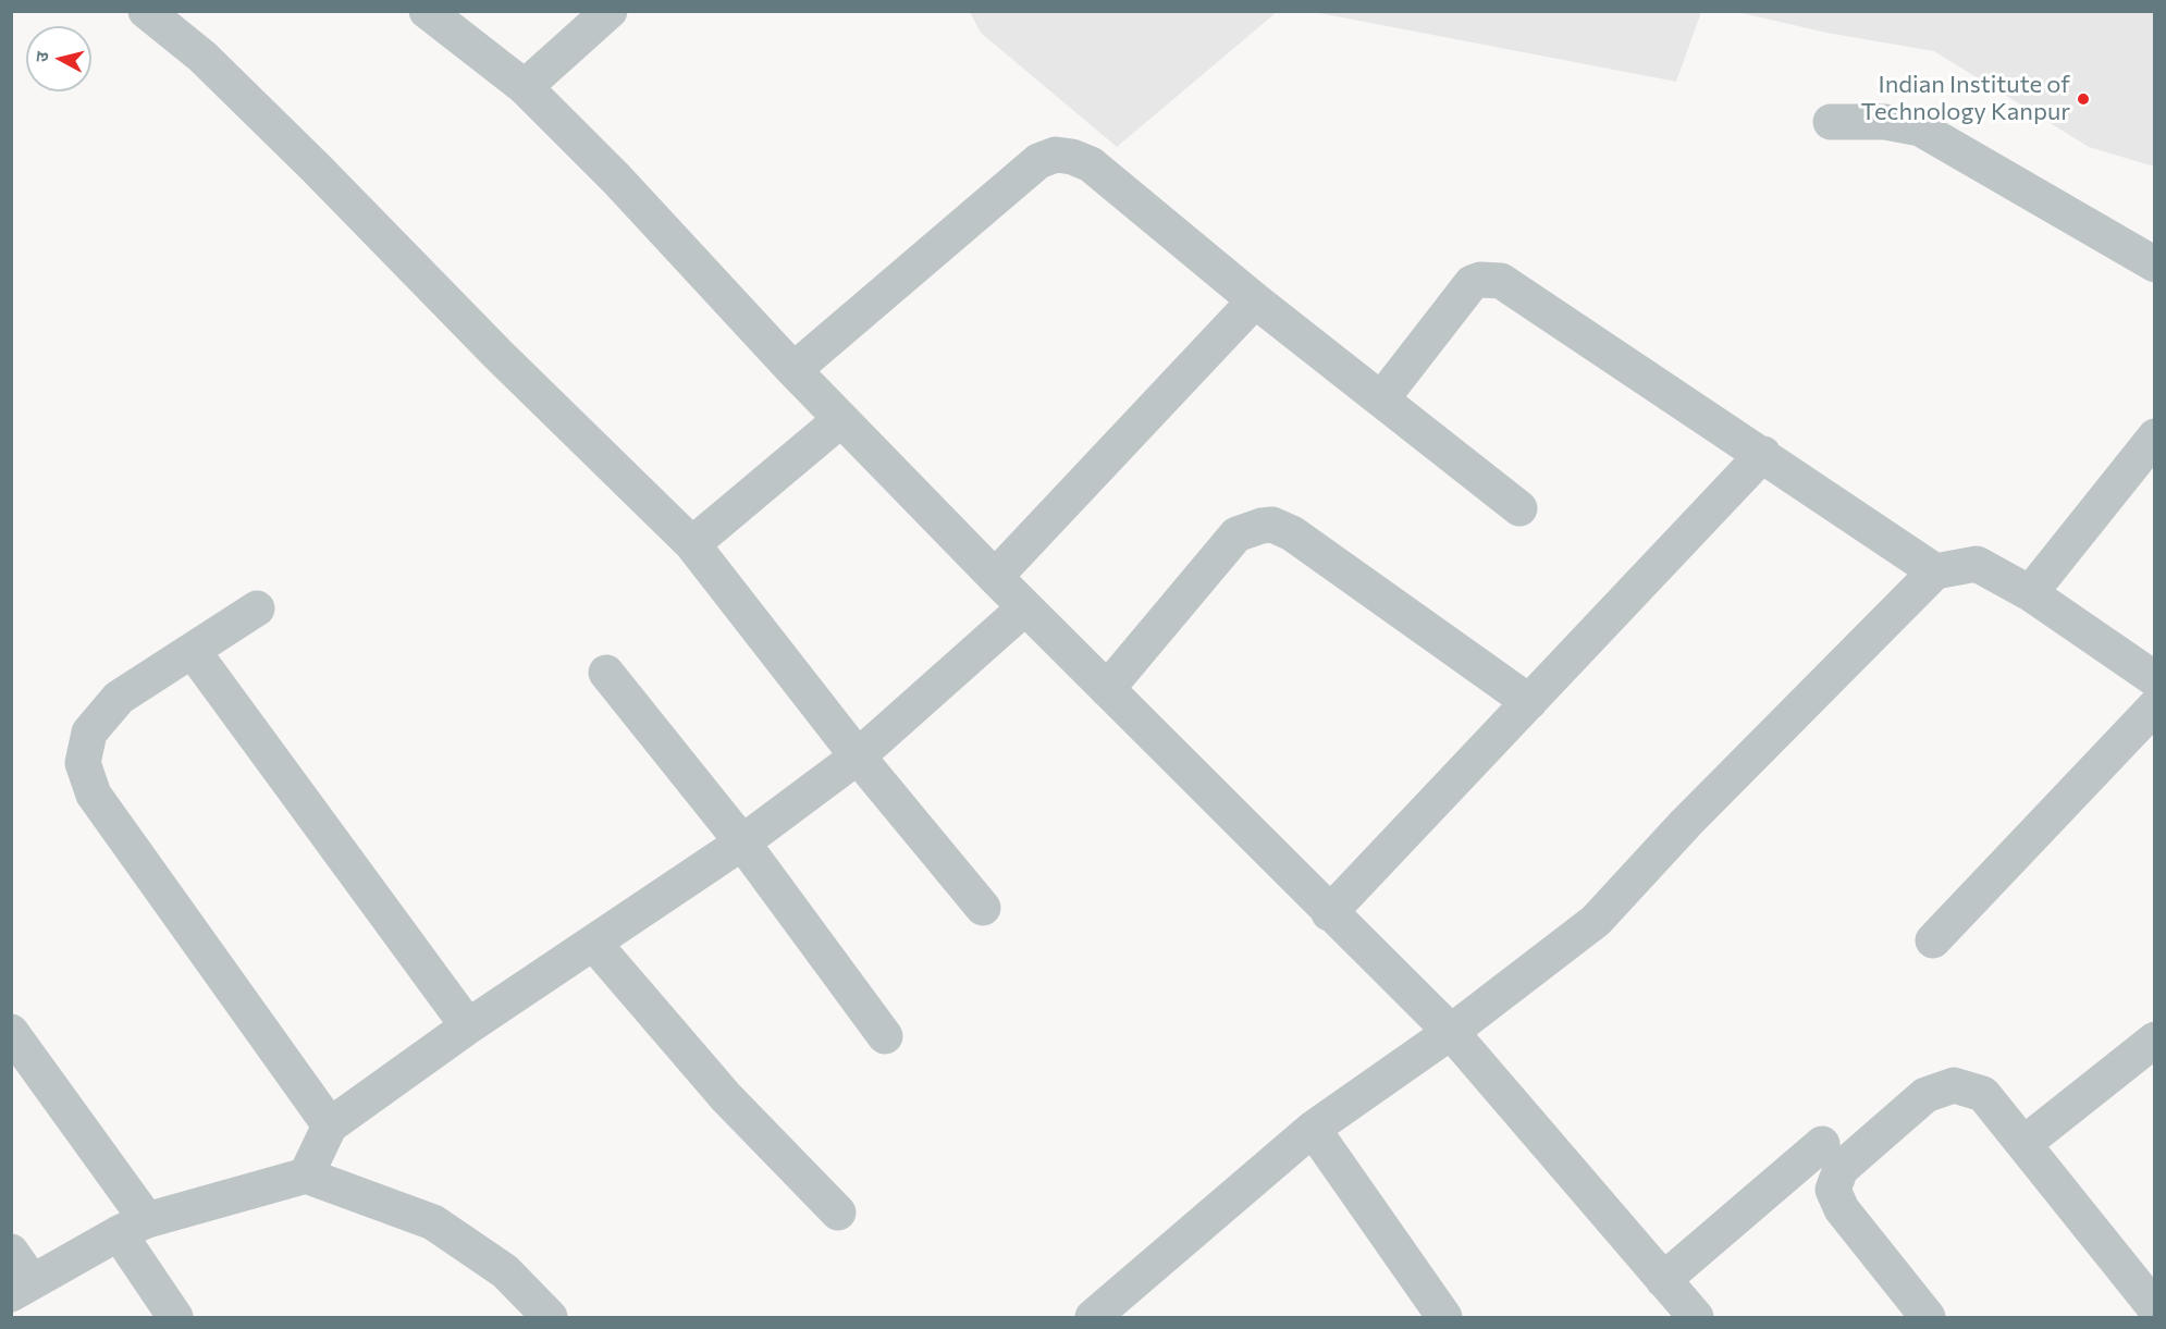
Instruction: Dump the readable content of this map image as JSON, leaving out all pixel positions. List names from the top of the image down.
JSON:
{
  "places": ["Indian Institute of Technology Kanpur"],
  "north": "left"
}
